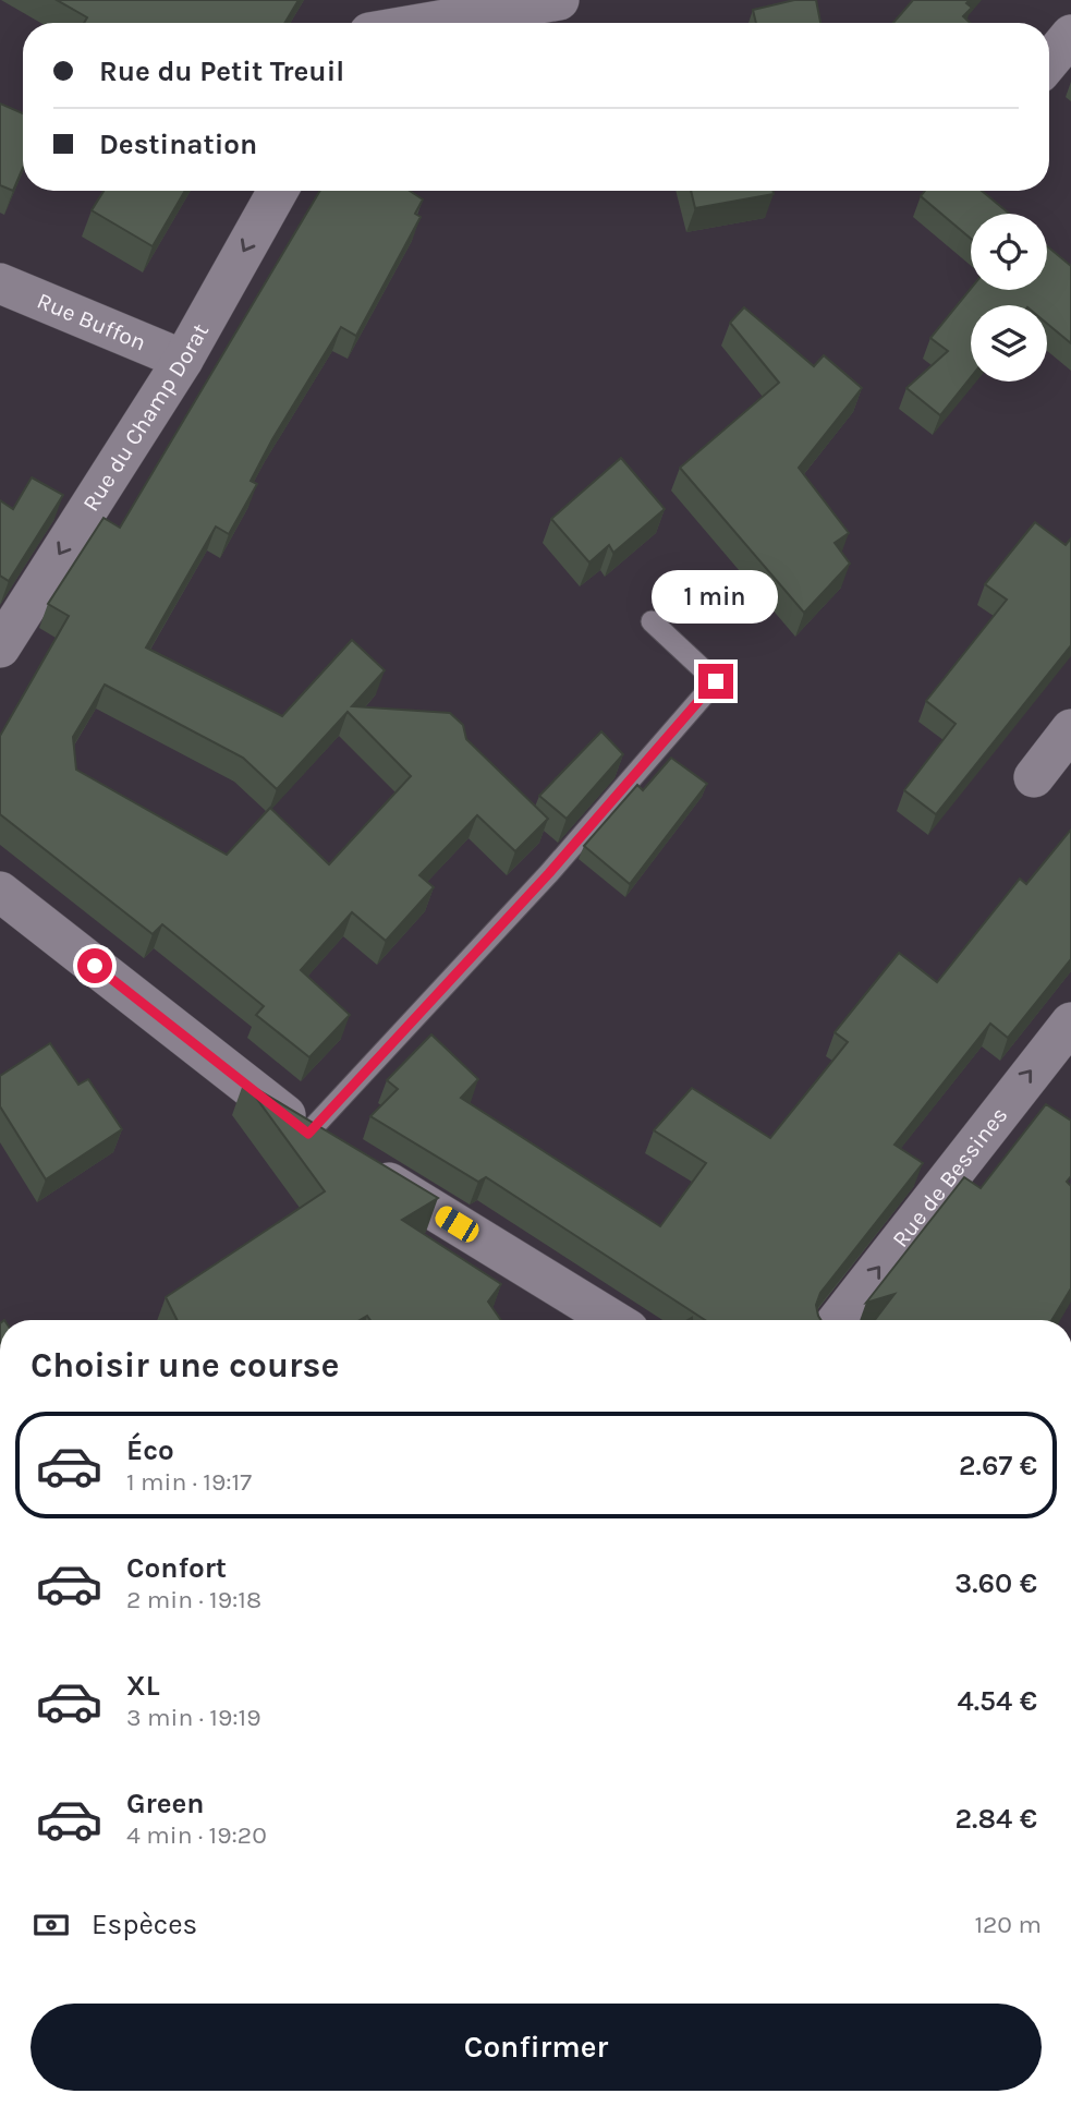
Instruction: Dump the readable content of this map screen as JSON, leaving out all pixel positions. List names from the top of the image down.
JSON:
{
  "streets": {
    "street": ["Rue Buffon", "Rue du Champ Dorat", "Rue de Bessines"]
  },
  "crossings": [
    ["Rue Buffon", "Rue du Champ Dorat"]
  ],
  "one_way": ["Rue du Champ Dorat", "Rue de Bessines"],
  "page": {
    "banner": ["Rue du Petit Treuil", "Destination"],
    "bubble": "1 min",
    "heading": "Choisir une course",
    "list": [
      {
        "name": "Éco",
        "note": "1 min · 19:17",
        "value": "2.67 €"
      },
      {
        "name": "Confort",
        "note": "2 min · 19:18",
        "value": "3.60 €"
      },
      {
        "name": "XL",
        "note": "3 min · 19:19",
        "value": "4.54 €"
      },
      {
        "name": "Green",
        "note": "4 min · 19:20",
        "value": "2.84 €"
      }
    ],
    "pay": ["Espèces", "120 m"],
    "buttons": "Confirmer"
  }
}
